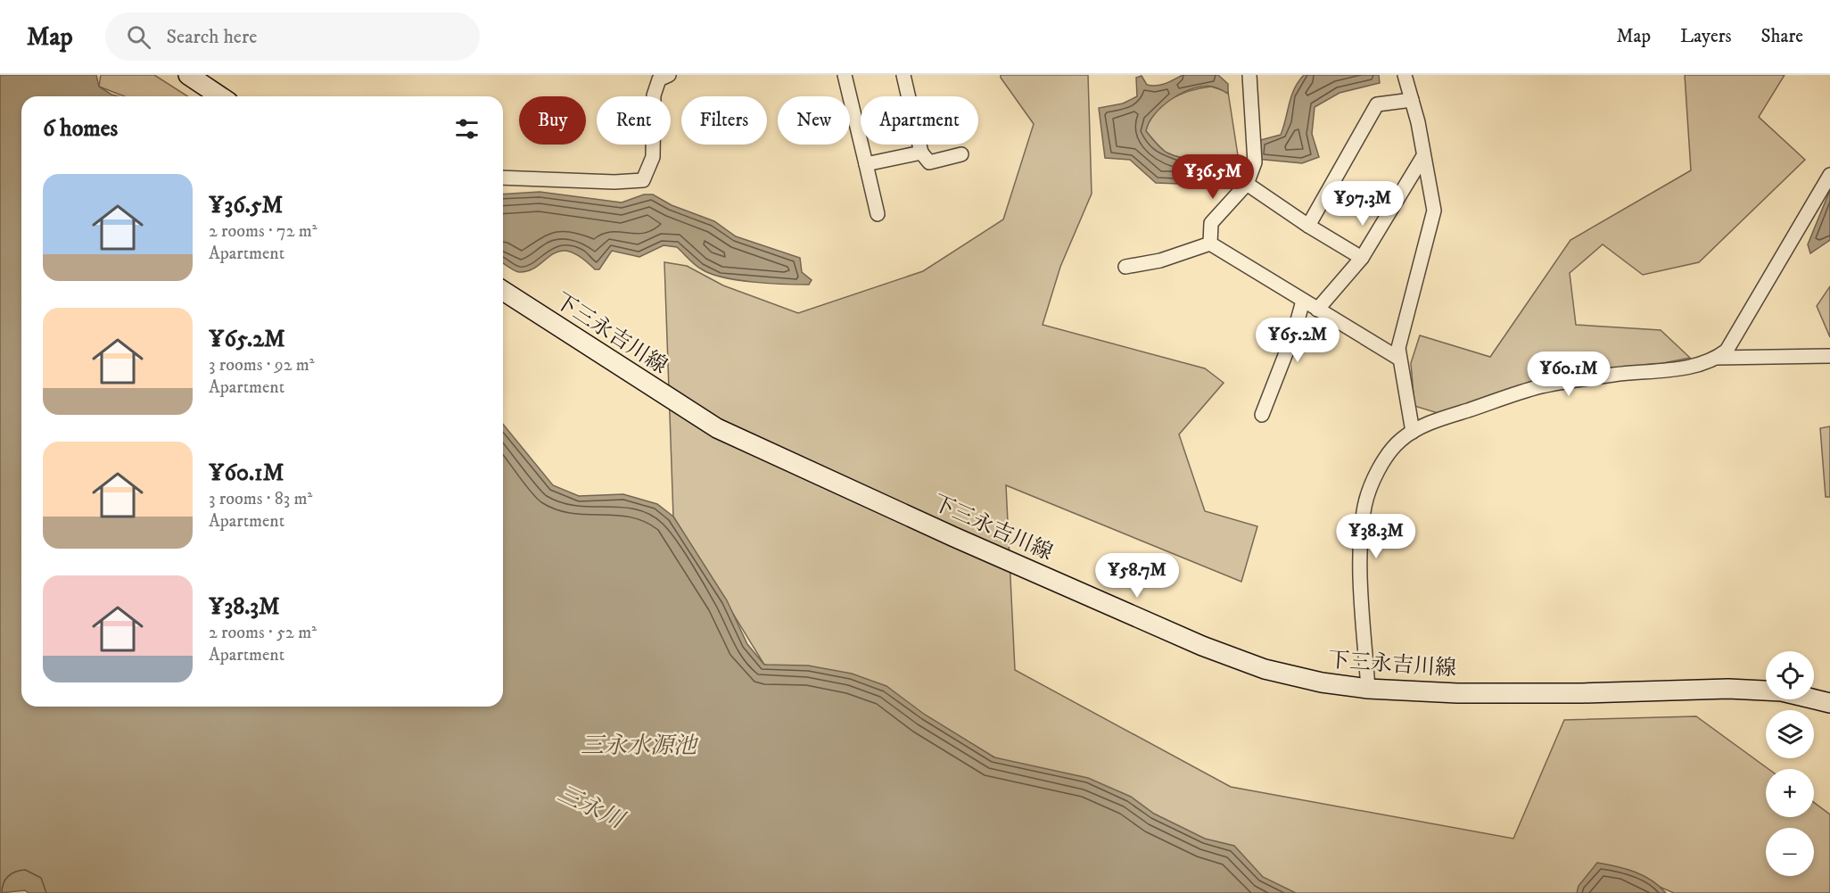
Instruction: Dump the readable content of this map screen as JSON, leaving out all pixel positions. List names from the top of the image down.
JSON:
{
  "streets": {
    "main road": ["下三永吉川線"]
  },
  "water": ["三永水源池", "三永川"],
  "page": {
    "header": "Map",
    "search": "Search here",
    "nav": ["Map", "Layers", "Share"],
    "chip": [
      "Buy",
      "Rent",
      "Filters",
      "New",
      "Apartment"
    ],
    "heading": "6 homes",
    "price": [
      "¥36.5M",
      "¥97.3M",
      "¥65.2M",
      "¥60.1M",
      "¥38.3M",
      "¥58.7M"
    ],
    "list": [
      {
        "name": "¥36.5M",
        "note": "2 rooms · 72 m² · Apartment"
      },
      {
        "name": "¥65.2M",
        "note": "3 rooms · 92 m² · Apartment"
      },
      {
        "name": "¥60.1M",
        "note": "3 rooms · 83 m² · Apartment"
      },
      {
        "name": "¥38.3M",
        "note": "2 rooms · 52 m² · Apartment"
      }
    ],
    "map_buttons": ["+", "−"]
  }
}
